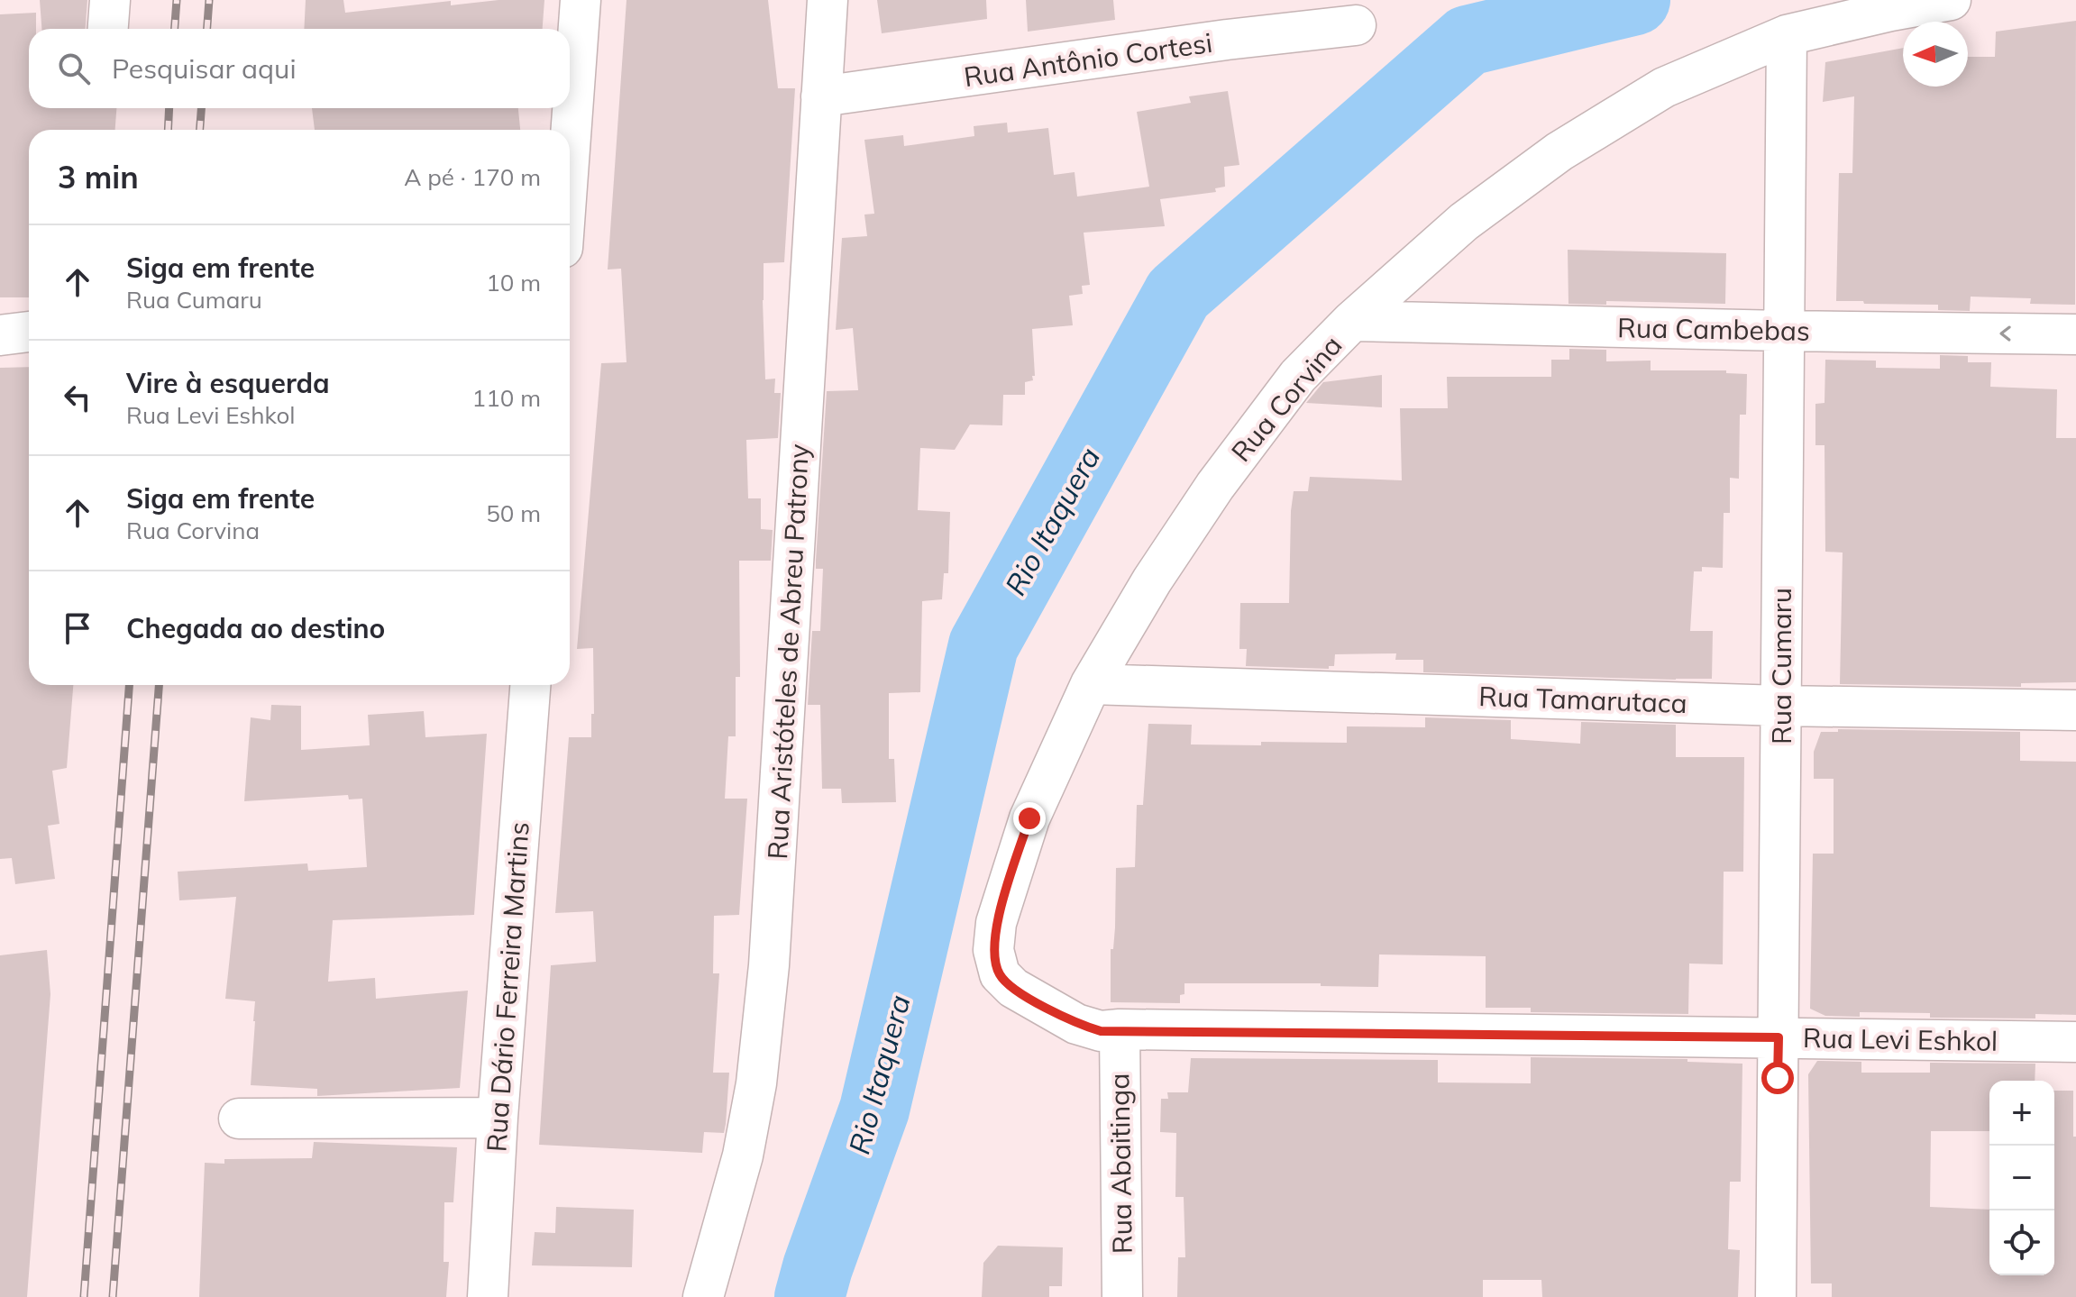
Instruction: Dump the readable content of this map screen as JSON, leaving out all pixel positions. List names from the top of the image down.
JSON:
{
  "streets": {
    "street": [
      "Rua Antônio Cortesi",
      "Rua Cambebas",
      "Rua Corvina",
      "Rua Aristóteles de Abreu Patrony",
      "Rua Cumaru",
      "Rua Tamarutaca",
      "Rua Dário Ferreira Martins",
      "Rua Levi Eshkol",
      "Rua Abaitinga"
    ]
  },
  "crossings": [
    ["Rua Antônio Cortesi", "Rua Aristóteles de Abreu Patrony"],
    ["Rua Cambebas", "Rua Corvina"],
    ["Rua Cambebas", "Rua Cumaru"],
    ["Rua Corvina", "Rua Cumaru"],
    ["Rua Corvina", "Rua Tamarutaca"],
    ["Rua Corvina", "Rua Levi Eshkol"],
    ["Rua Corvina", "Rua Abaitinga"],
    ["Rua Cumaru", "Rua Tamarutaca"],
    ["Rua Cumaru", "Rua Levi Eshkol"],
    ["Rua Levi Eshkol", "Rua Abaitinga"]
  ],
  "one_way": ["Rua Cambebas"],
  "water": ["Rio Itaquera"],
  "north": "left",
  "page": {
    "search": "Pesquisar aqui",
    "heading": ["3 min", "A pé · 170 m"],
    "list": [
      ["Siga em frente", "Rua Cumaru", "10 m"],
      ["Vire à esquerda", "Rua Levi Eshkol", "110 m"],
      ["Siga em frente", "Rua Corvina", "50 m"],
      "Chegada ao destino"
    ],
    "map_buttons": ["+", "−"]
  }
}
